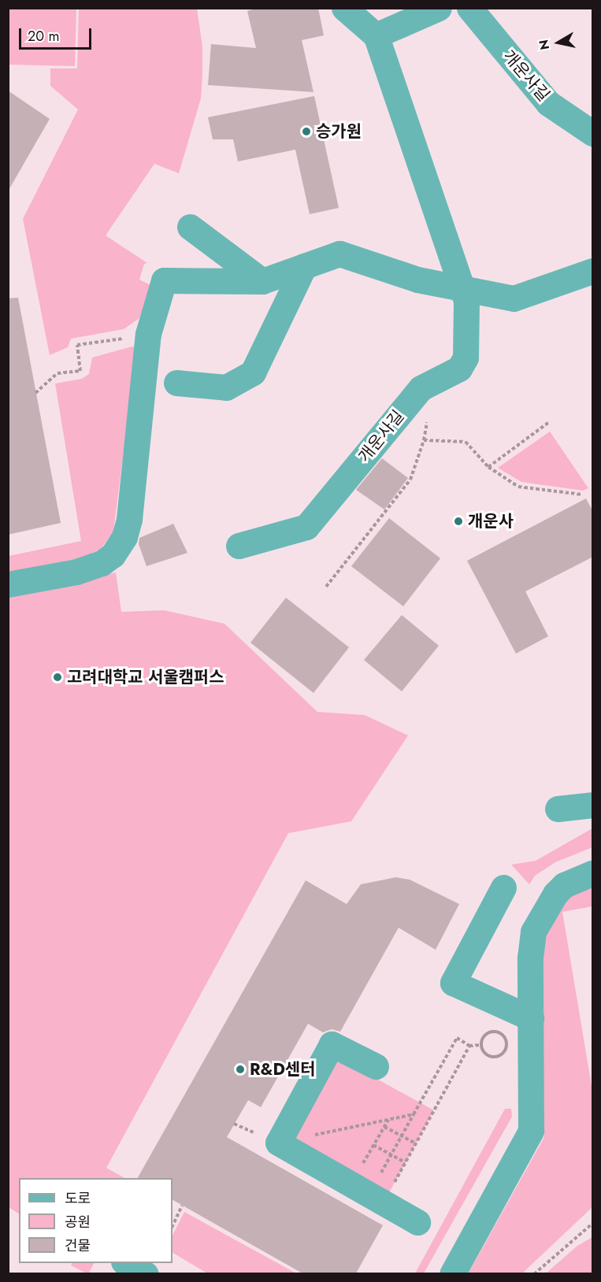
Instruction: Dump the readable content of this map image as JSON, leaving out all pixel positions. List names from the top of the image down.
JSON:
{
  "streets": {
    "street": ["개운사길"]
  },
  "places": [
    "승가원",
    "개운사",
    "고려대학교 서울캠퍼스",
    "R&D센터"
  ],
  "legend": ["도로", "공원", "건물"],
  "scale_bar": "20 m",
  "north": "left"
}
